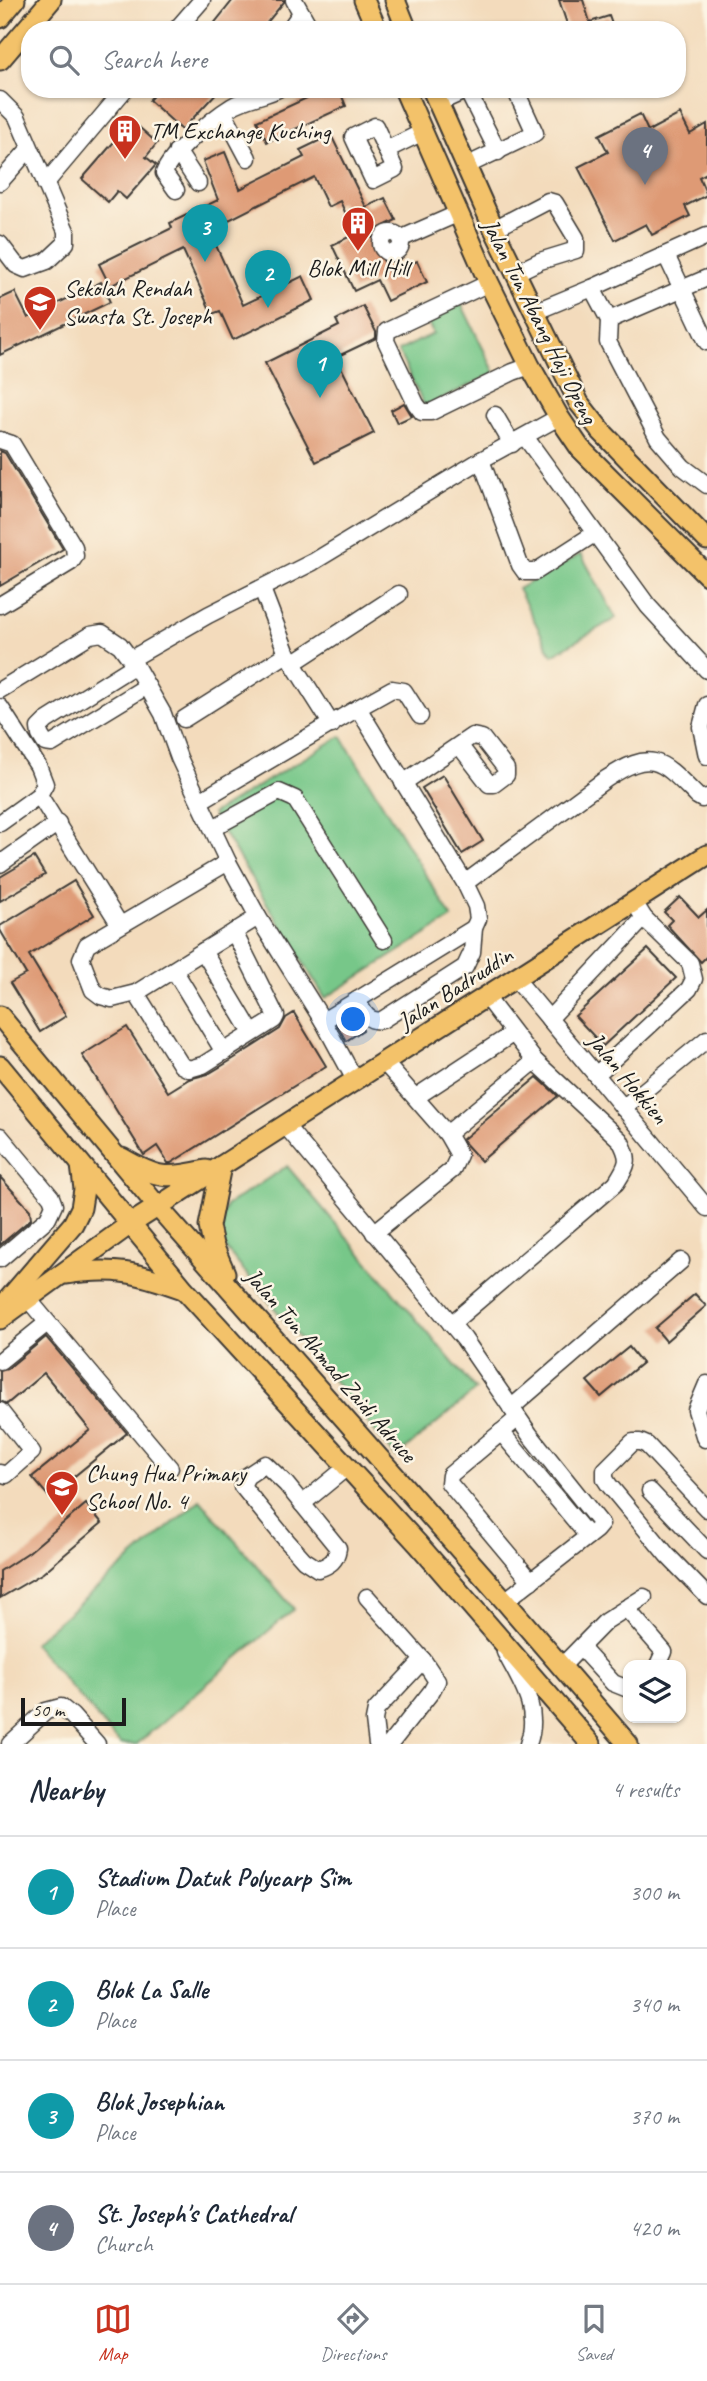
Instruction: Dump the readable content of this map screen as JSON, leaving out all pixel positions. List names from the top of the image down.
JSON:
{
  "streets": {
    "main road": ["Jalan Tun Abang Haji Openg", "Jalan Badruddin", "Jalan Tun Ahmad Zaidi Adruce"],
    "street": ["Jalan Hokkien"]
  },
  "crossings": [
    ["Jalan Badruddin", "Jalan Hokkien"],
    ["Jalan Badruddin", "Jalan Tun Ahmad Zaidi Adruce"]
  ],
  "places": {
    "building": ["TM Exchange Kuching", "Blok Mill Hill"],
    "school or university": ["Sekolah Rendah Swasta St. Joseph", "Chung Hua Primary School No. 4"]
  },
  "scale_bar": "50 m",
  "page": {
    "search": "Search here",
    "pins": [
      "4",
      "3",
      "2",
      "1"
    ],
    "scale": "50 m",
    "heading": ["Nearby", "4 results"],
    "list": [
      {
        "mark": "1",
        "name": "Stadium Datuk Polycarp Sim",
        "note": "Place",
        "value": "300 m"
      },
      {
        "mark": "2",
        "name": "Blok La Salle",
        "note": "Place",
        "value": "340 m"
      },
      {
        "mark": "3",
        "name": "Blok Josephian",
        "note": "Place",
        "value": "370 m"
      },
      {
        "mark": "4",
        "name": "St. Joseph's Cathedral",
        "note": "Church",
        "value": "420 m"
      }
    ],
    "nav": ["Map", "Directions", "Saved"]
  }
}
